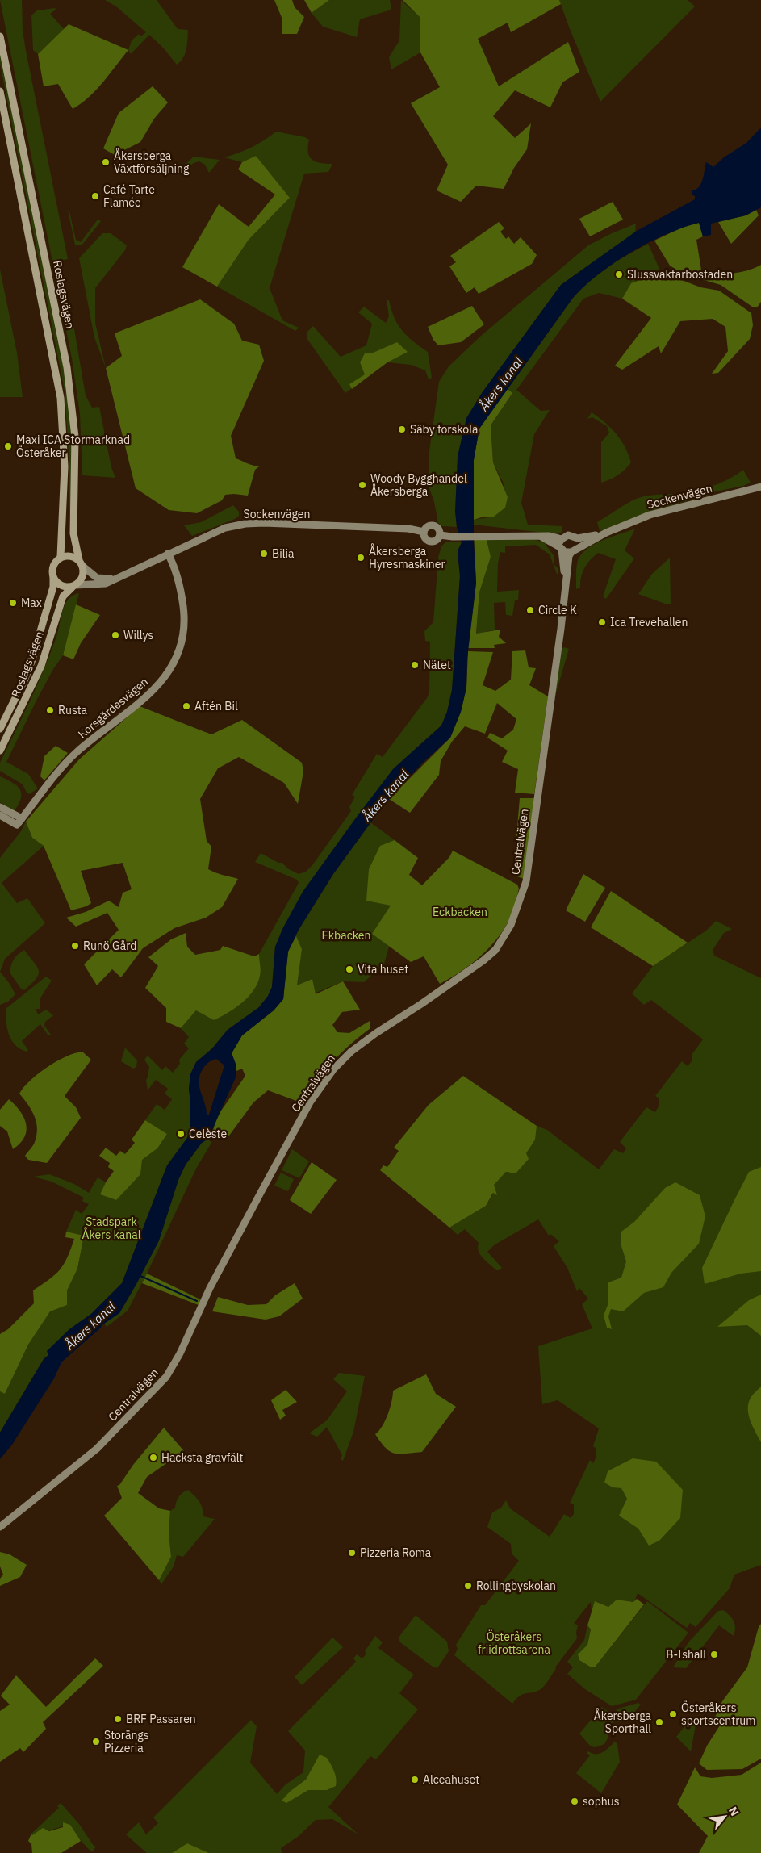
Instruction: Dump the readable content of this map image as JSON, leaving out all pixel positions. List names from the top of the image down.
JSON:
{
  "streets": {
    "main road": ["Roslagsvägen"],
    "street": ["Sockenvägen", "Korsgärdesvägen", "Centralvägen"]
  },
  "crossings": [
    ["Roslagsvägen", "Sockenvägen"],
    ["Sockenvägen", "Korsgärdesvägen"],
    ["Sockenvägen", "Centralvägen"]
  ],
  "water": ["Åkers kanal"],
  "parks": [
    "Eckbacken",
    "Ekbacken",
    "Stadspark Åkers kanal",
    "Österåkers friidrottsarena"
  ],
  "places": [
    "Åkersberga Växtförsäljning",
    "Café Tarte Flamée",
    "Slussvaktarbostaden",
    "Säby forskola",
    "Maxi ICA Stormarknad Österåker",
    "Woody Bygghandel Åkersberga",
    "Bilia",
    "Åkersberga Hyresmaskiner",
    "Max",
    "Circle K",
    "Ica Trevehallen",
    "Willys",
    "Nätet",
    "Aftén Bil",
    "Rusta",
    "Runö Gård",
    "Vita huset",
    "Celèste",
    "Hacksta gravfält",
    "Pizzeria Roma",
    "Rollingbyskolan",
    "B-Ishall",
    "Österåkers sportscentrum",
    "BRF Passaren",
    "Åkersberga Sporthall",
    "Storängs Pizzeria",
    "Alceahuset",
    "sophus"
  ],
  "north": "top right"
}
